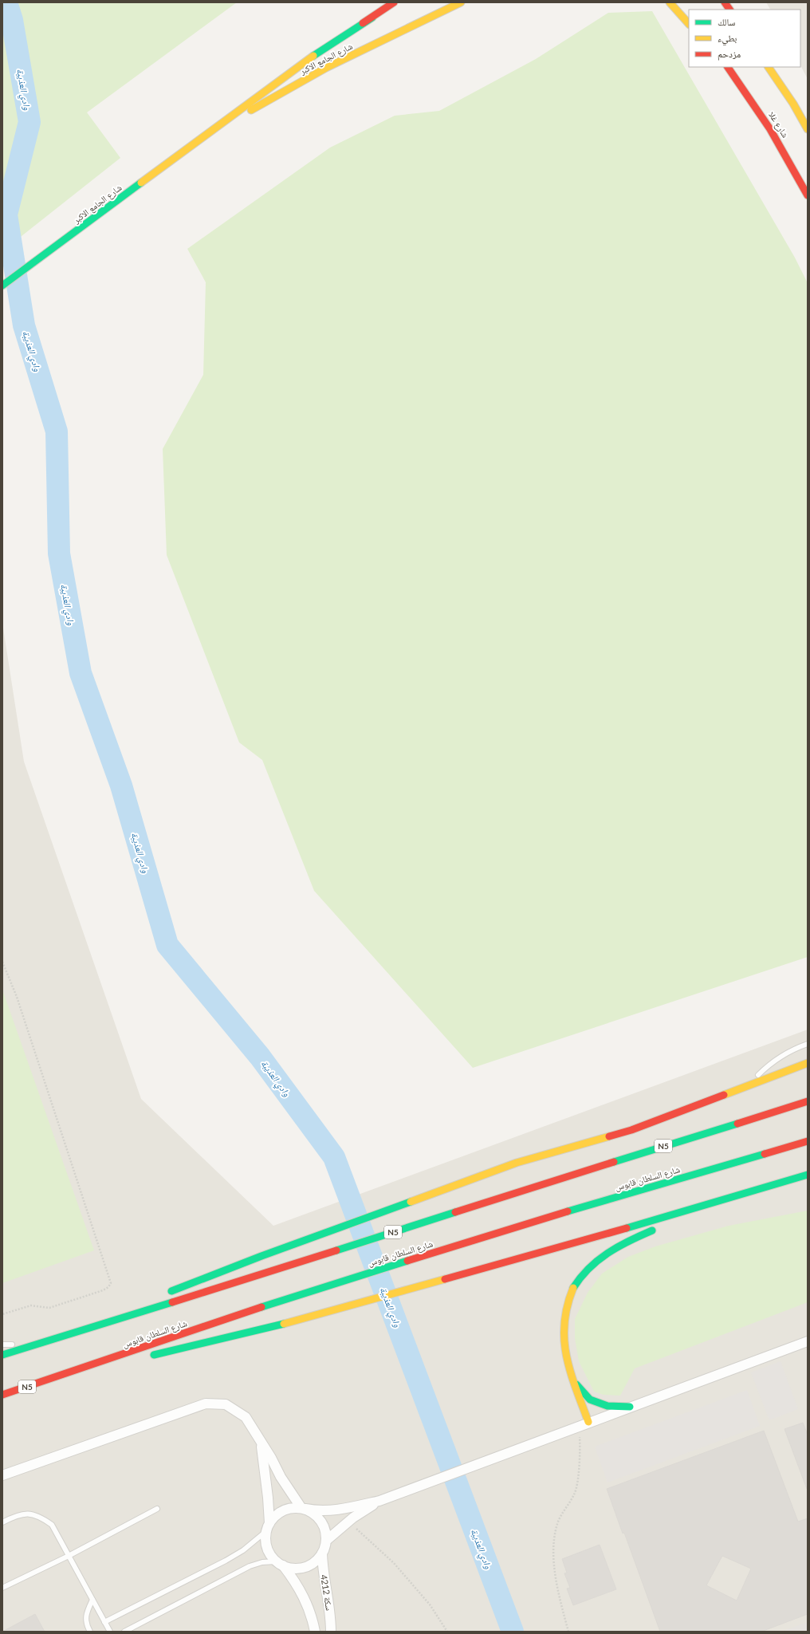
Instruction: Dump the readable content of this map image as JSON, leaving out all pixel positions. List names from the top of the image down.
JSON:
{
  "streets": {
    "main road": [
      "شارع الجامع الاكبر",
      "شارع غلا",
      "N5",
      "شارع السلطان قابوس"
    ],
    "street": ["سكة 4212"]
  },
  "water": ["وادي العذيبة"],
  "legend": ["سالك", "بطيء", "مزدحم"]
}
